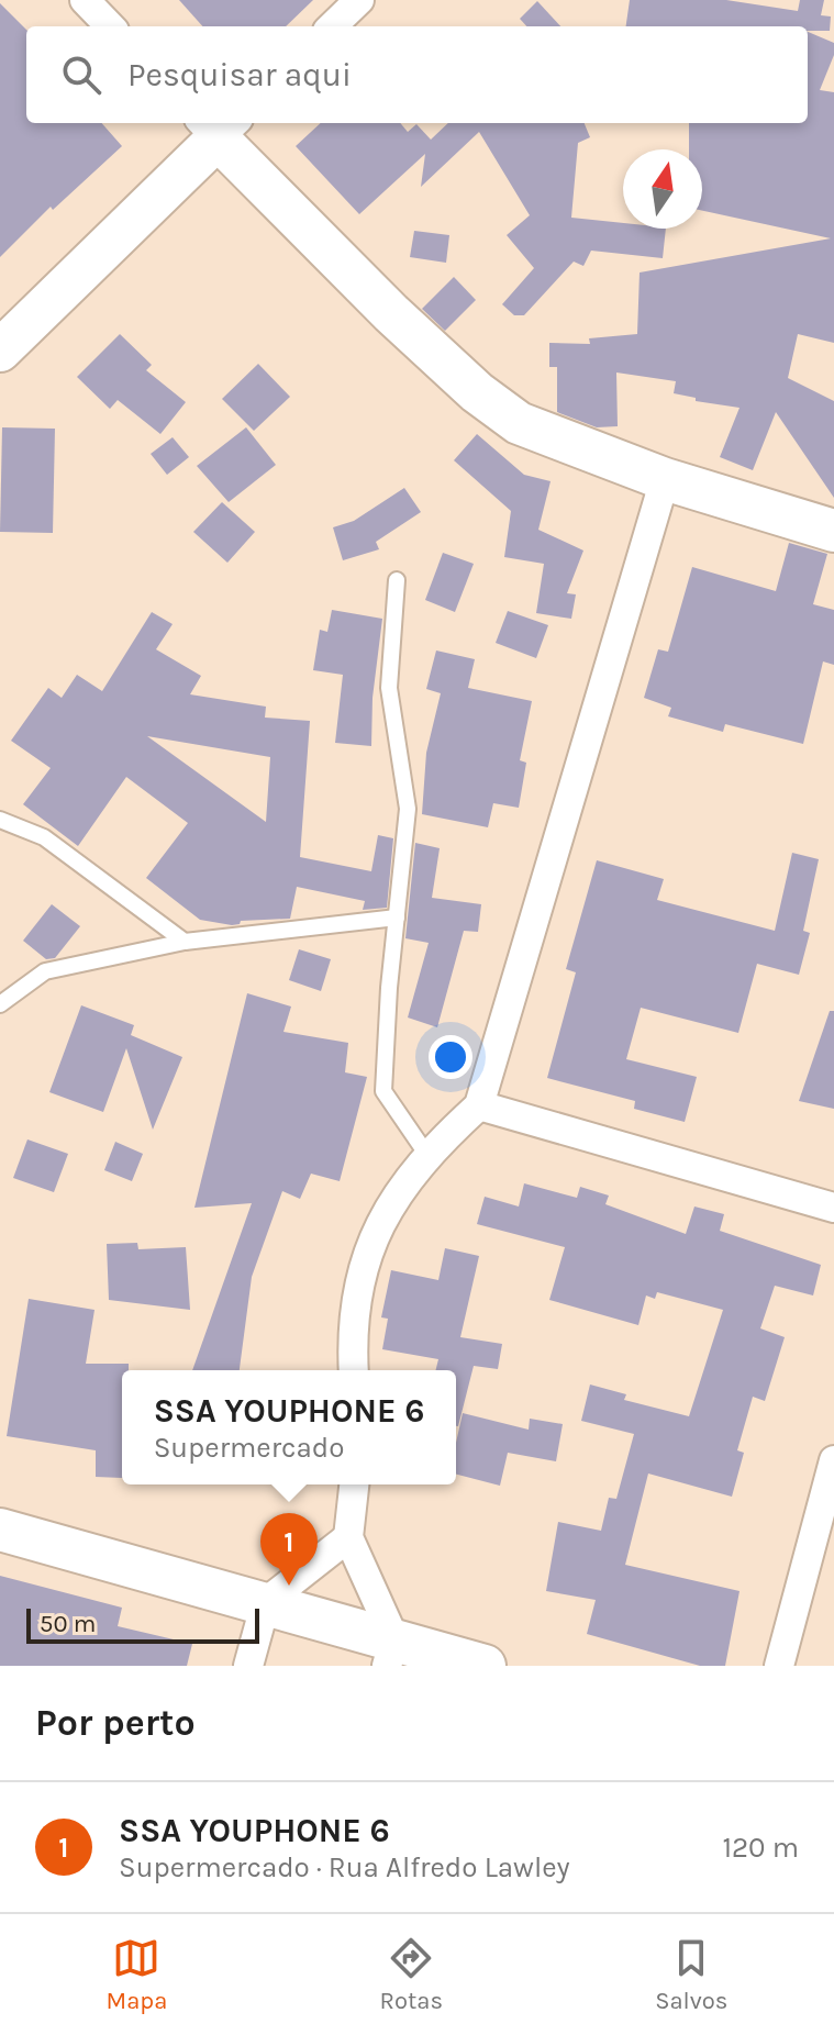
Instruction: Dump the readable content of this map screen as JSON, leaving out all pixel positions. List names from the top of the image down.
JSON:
{
  "scale_bar": "50 m",
  "north": "top",
  "page": {
    "search": "Pesquisar aqui",
    "popup": ["SSA YOUPHONE 6", "Supermercado"],
    "pins": "1",
    "scale": "50 m",
    "heading": "Por perto",
    "list": [
      {
        "mark": "1",
        "name": "SSA YOUPHONE 6",
        "note": "Supermercado · Rua Alfredo Lawley",
        "value": "120 m"
      }
    ],
    "nav": ["Mapa", "Rotas", "Salvos"]
  }
}
